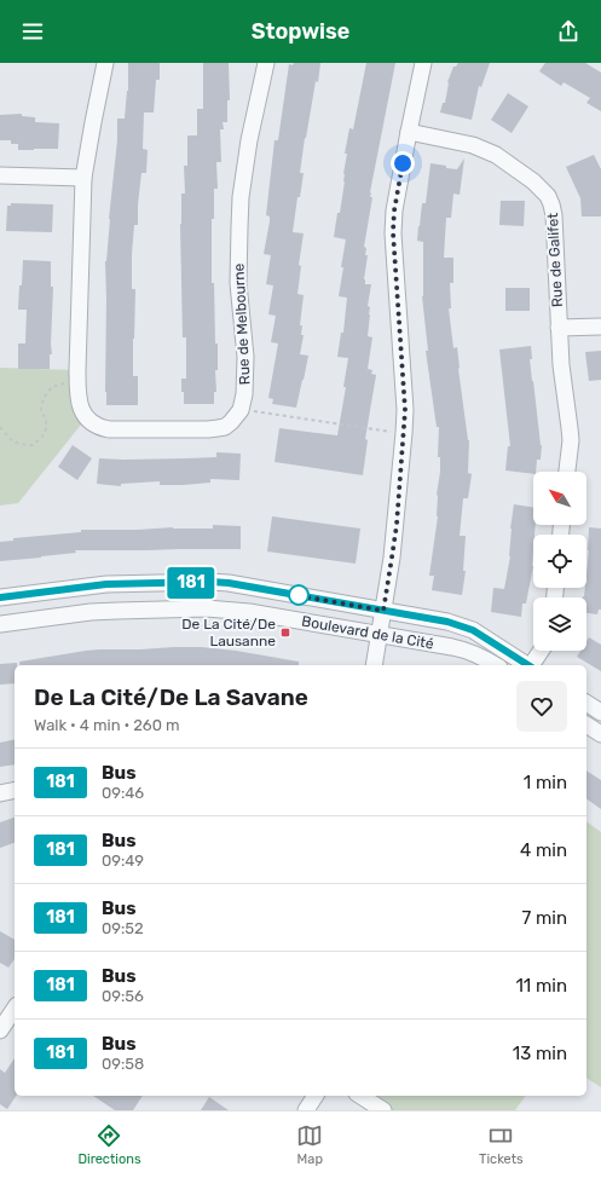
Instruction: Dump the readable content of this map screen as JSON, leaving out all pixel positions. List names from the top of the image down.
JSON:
{
  "streets": {
    "street": ["Rue de Galifet", "Rue de Melbourne", "Boulevard de la Cité"]
  },
  "places": {
    "transit": ["De La Cité/De Lausanne"]
  },
  "lines": ["bus line 181"],
  "north": "top left",
  "page": {
    "header": "Stopwise",
    "on_map": "181",
    "heading": ["De La Cité/De La Savane", "Walk · 4 min · 260 m"],
    "list": [
      {
        "mark": "181",
        "name": "Bus",
        "note": "09:46",
        "value": "1 min"
      },
      {
        "mark": "181",
        "name": "Bus",
        "note": "09:49",
        "value": "4 min"
      },
      {
        "mark": "181",
        "name": "Bus",
        "note": "09:52",
        "value": "7 min"
      },
      {
        "mark": "181",
        "name": "Bus",
        "note": "09:56",
        "value": "11 min"
      },
      {
        "mark": "181",
        "name": "Bus",
        "note": "09:58",
        "value": "13 min"
      }
    ],
    "tabs": ["Directions", "Map", "Tickets"]
  }
}
